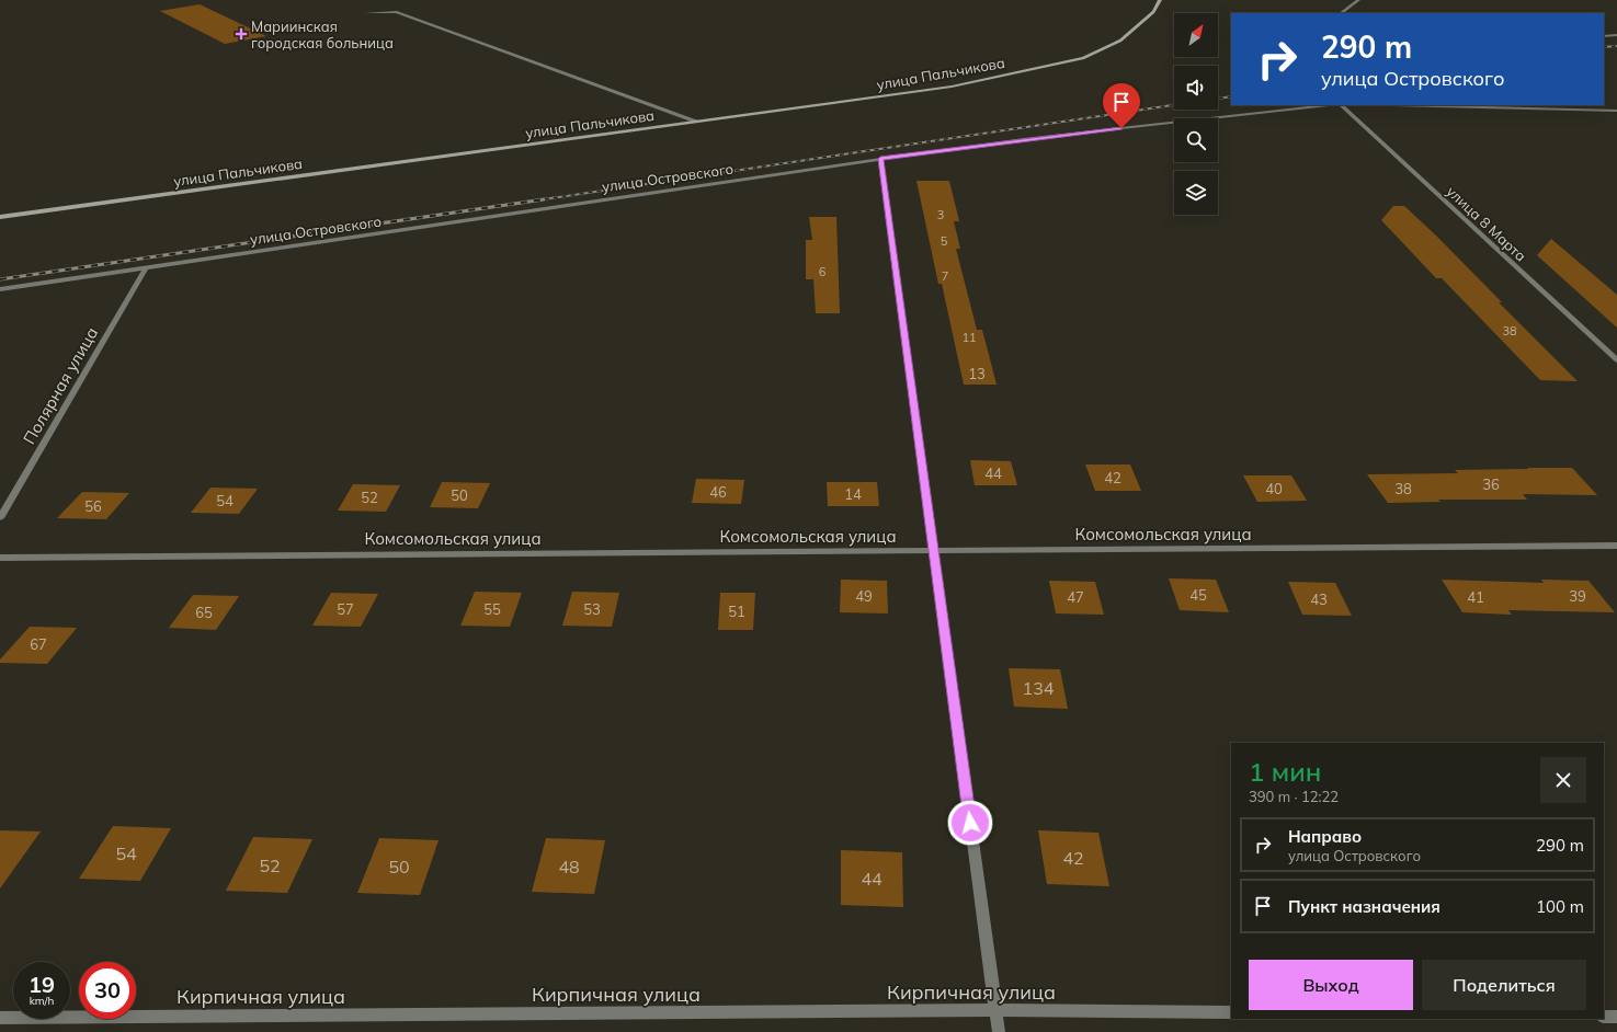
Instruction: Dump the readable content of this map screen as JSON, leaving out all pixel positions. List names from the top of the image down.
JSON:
{
  "streets": {
    "street": [
      "улица Пальчикова",
      "улица Островского",
      "улица 8 Марта",
      "Полярная улица",
      "Комсомольская улица",
      "Кирпичная улица"
    ]
  },
  "crossings": [
    ["улица Островского", "Полярная улица"]
  ],
  "places": {
    "health": ["Мариинская городская больница"]
  },
  "house_numbers": [
    "3",
    "5",
    "6",
    "7",
    "38",
    "11",
    "13",
    "44",
    "42",
    "36",
    "40",
    "38",
    "46",
    "14",
    "50",
    "52",
    "54",
    "56",
    "45",
    "49",
    "39",
    "47",
    "41",
    "43",
    "57",
    "55",
    "53",
    "51",
    "65",
    "67",
    "134",
    "54",
    "42",
    "52",
    "50",
    "48",
    "44"
  ],
  "north": "top right",
  "page": {
    "turn": ["290 m", "улица Островского"],
    "heading": ["1 мин", "390 m · 12:22"],
    "list": [
      {
        "name": "Направо",
        "note": "улица Островского",
        "value": "290 m"
      },
      {
        "name": "Пункт назначения",
        "value": "100 m"
      }
    ],
    "buttons": ["Выход", "Поделиться"],
    "speed": "19 km/h",
    "limit": "30"
  }
}
